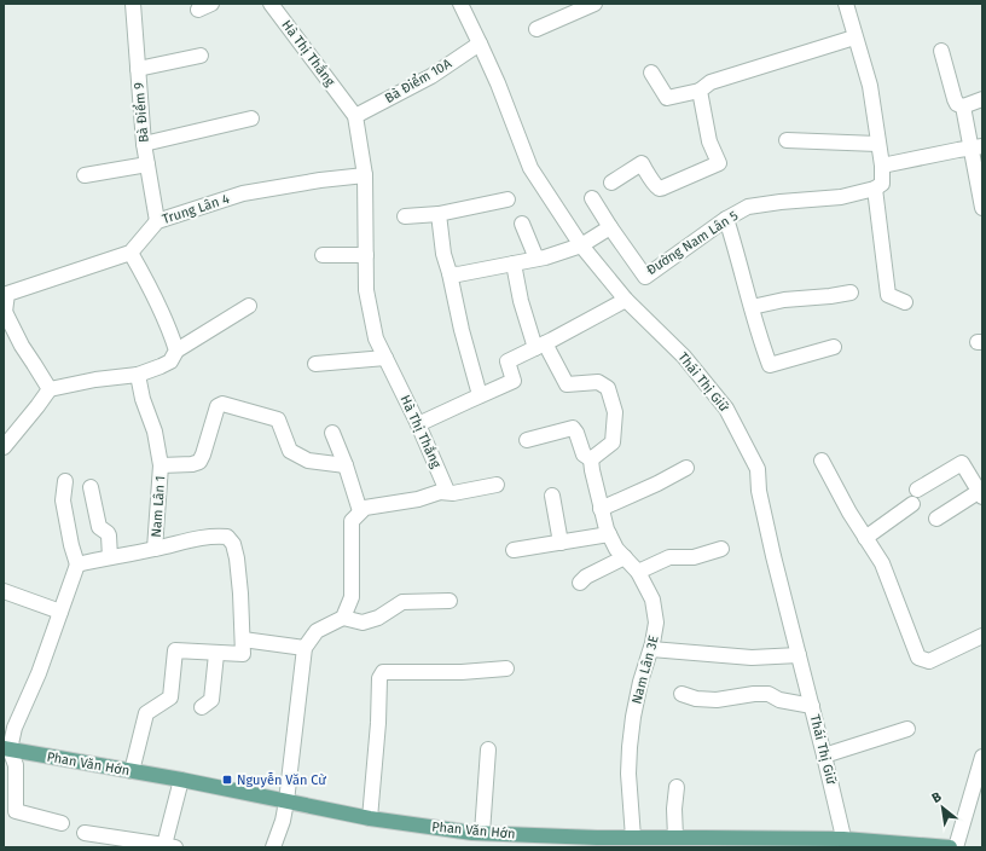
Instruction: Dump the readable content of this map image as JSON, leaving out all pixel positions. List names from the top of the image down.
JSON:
{
  "streets": {
    "main road": ["Phan Văn Hớn"],
    "street": [
      "Hà Thị Thắng",
      "Bà Điểm 10A",
      "Bà Điểm 9",
      "Trung Lân 4",
      "Đường Nam Lân 5",
      "Thái Thị Giữ",
      "Nam Lân 1",
      "Nam Lân 3E"
    ]
  },
  "crossings": [
    ["Hà Thị Thắng", "Bà Điểm 10A"],
    ["Hà Thị Thắng", "Trung Lân 4"],
    ["Bà Điểm 10A", "Thái Thị Giữ"],
    ["Bà Điểm 9", "Trung Lân 4"],
    ["Thái Thị Giữ", "Phan Văn Hớn"],
    ["Nam Lân 3E", "Phan Văn Hớn"]
  ],
  "places": {
    "transit": ["Nguyễn Văn Cừ"]
  },
  "north": "top left"
}
